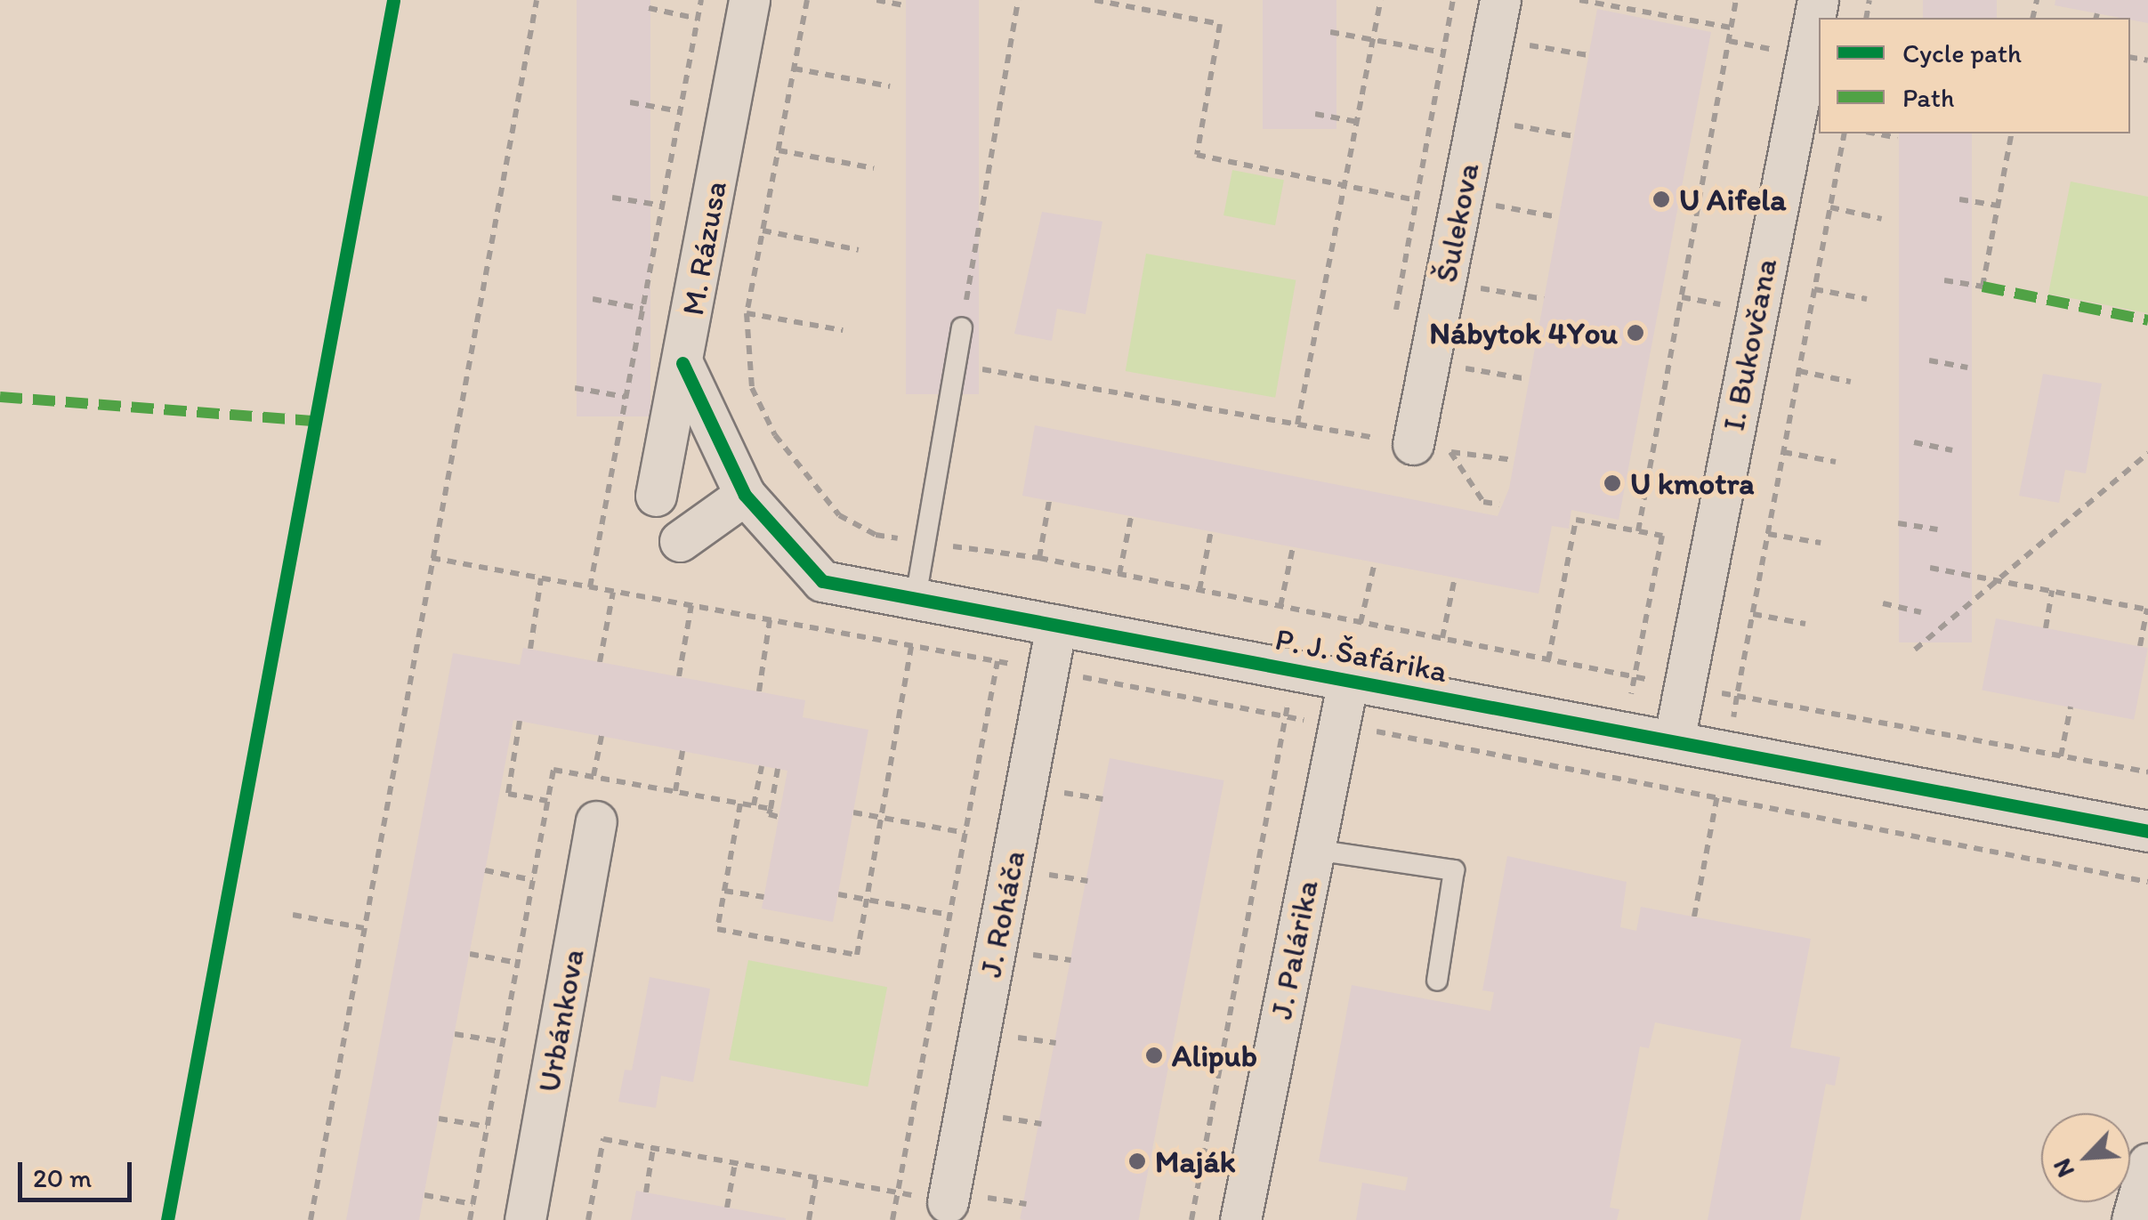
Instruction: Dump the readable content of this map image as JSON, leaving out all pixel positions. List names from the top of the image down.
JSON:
{
  "streets": {
    "street": [
      "Šulekova",
      "M. Rázusa",
      "I. Bukovčana",
      "P. J. Šafárika",
      "J. Roháča",
      "J. Palárika",
      "Urbánkova"
    ]
  },
  "crossings": [
    ["M. Rázusa", "P. J. Šafárika"],
    ["I. Bukovčana", "P. J. Šafárika"],
    ["P. J. Šafárika", "J. Roháča"],
    ["P. J. Šafárika", "J. Palárika"]
  ],
  "places": [
    "U Aifela",
    "Nábytok 4You",
    "U kmotra",
    "Alipub",
    "Maják"
  ],
  "legend": ["Cycle path", "Path"],
  "scale_bar": "20 m",
  "north": "bottom left"
}
